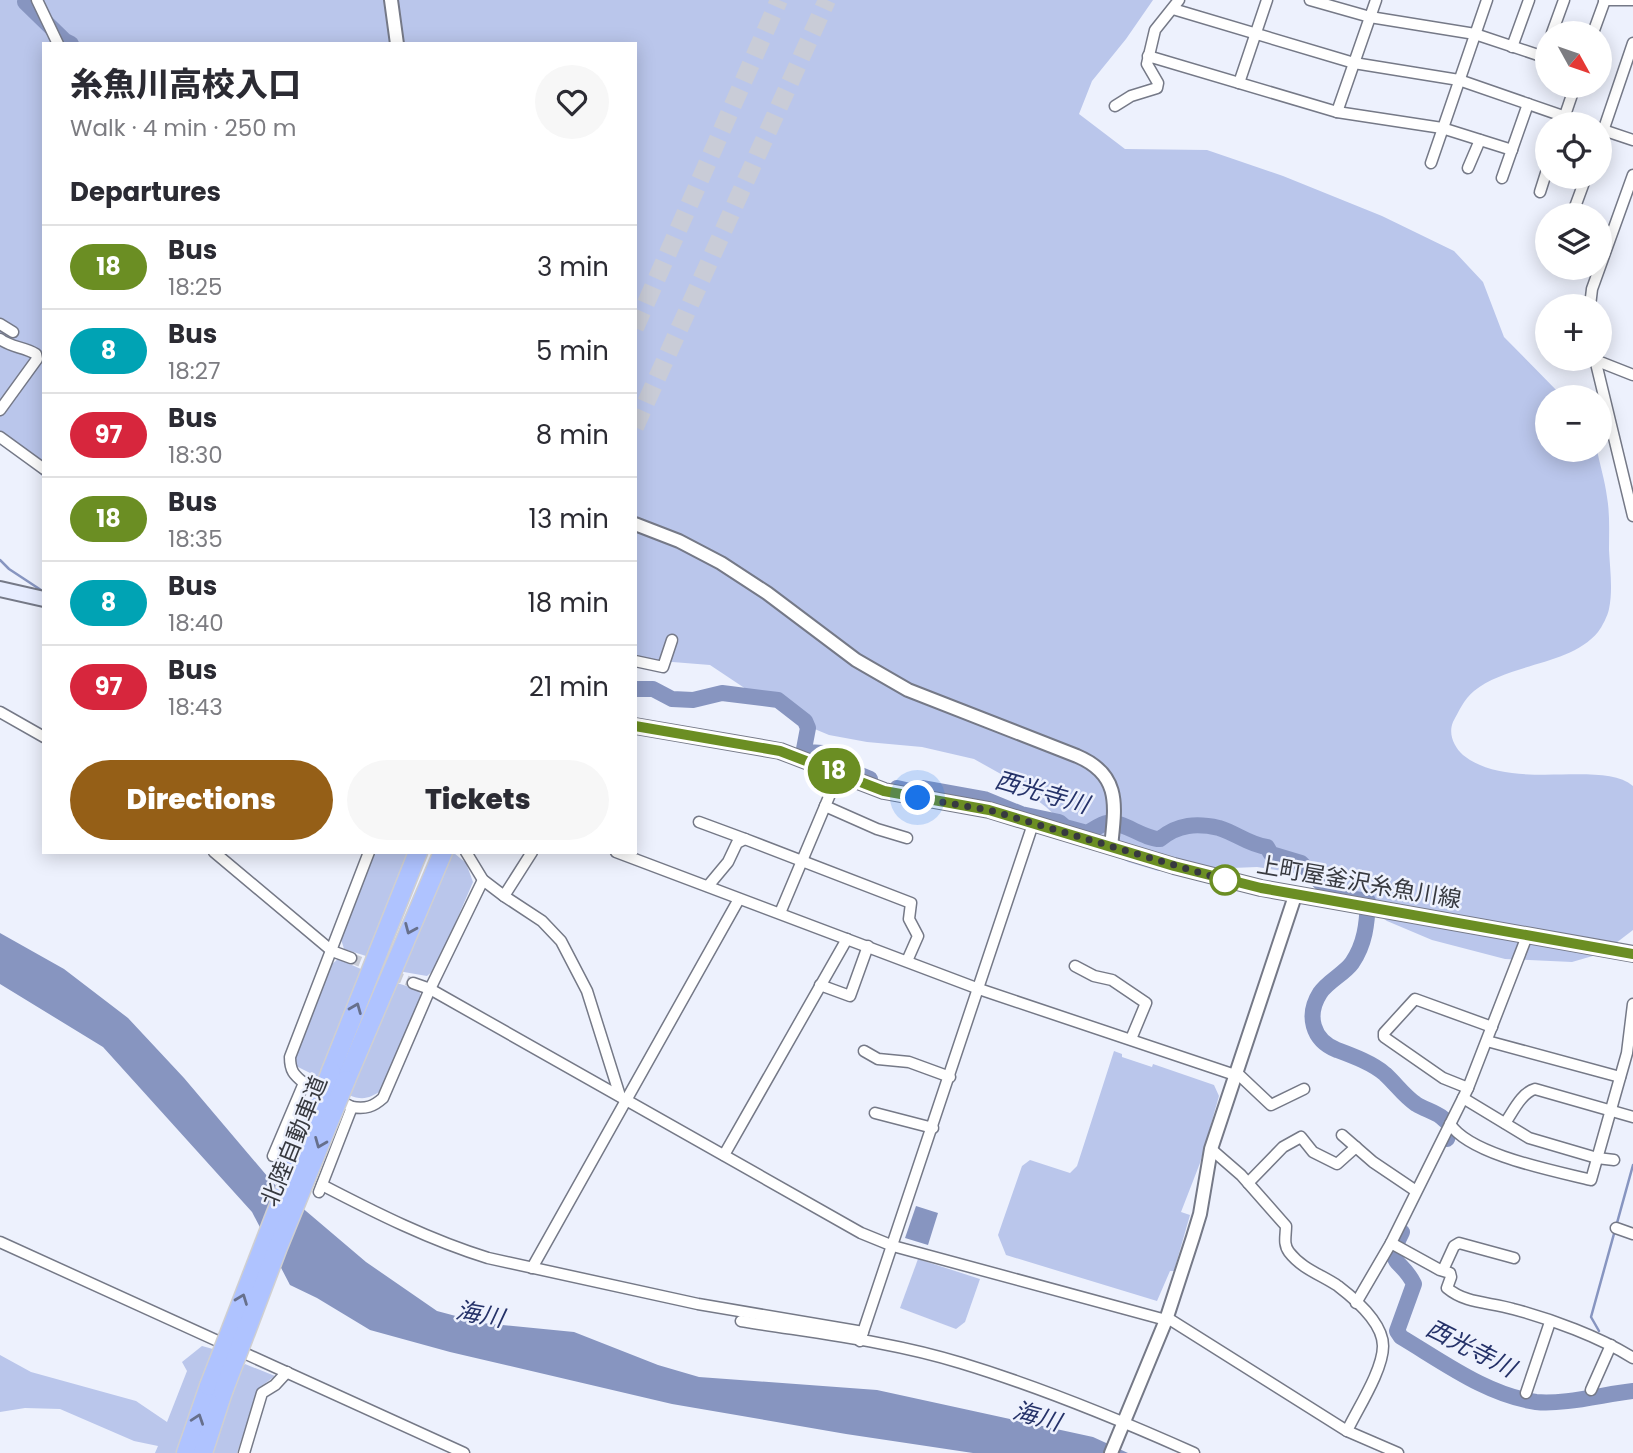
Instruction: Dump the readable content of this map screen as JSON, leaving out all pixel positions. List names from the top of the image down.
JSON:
{
  "streets": {
    "highway": ["北陸自動車道"],
    "main road": ["上町屋釜沢糸魚川線"]
  },
  "water": ["西光寺川", "海川"],
  "lines": ["bus line 18"],
  "north": "bottom right",
  "page": {
    "on_map": "18",
    "map_buttons": ["+", "−"],
    "heading": [
      ["糸魚川高校入口", "Walk · 4 min · 250 m"],
      "Departures"
    ],
    "list": [
      {
        "mark": "18",
        "name": "Bus",
        "note": "18:25",
        "value": "3 min"
      },
      {
        "mark": "8",
        "name": "Bus",
        "note": "18:27",
        "value": "5 min"
      },
      {
        "mark": "97",
        "name": "Bus",
        "note": "18:30",
        "value": "8 min"
      },
      {
        "mark": "18",
        "name": "Bus",
        "note": "18:35",
        "value": "13 min"
      },
      {
        "mark": "8",
        "name": "Bus",
        "note": "18:40",
        "value": "18 min"
      },
      {
        "mark": "97",
        "name": "Bus",
        "note": "18:43",
        "value": "21 min"
      }
    ],
    "buttons": ["Directions", "Tickets"]
  }
}
